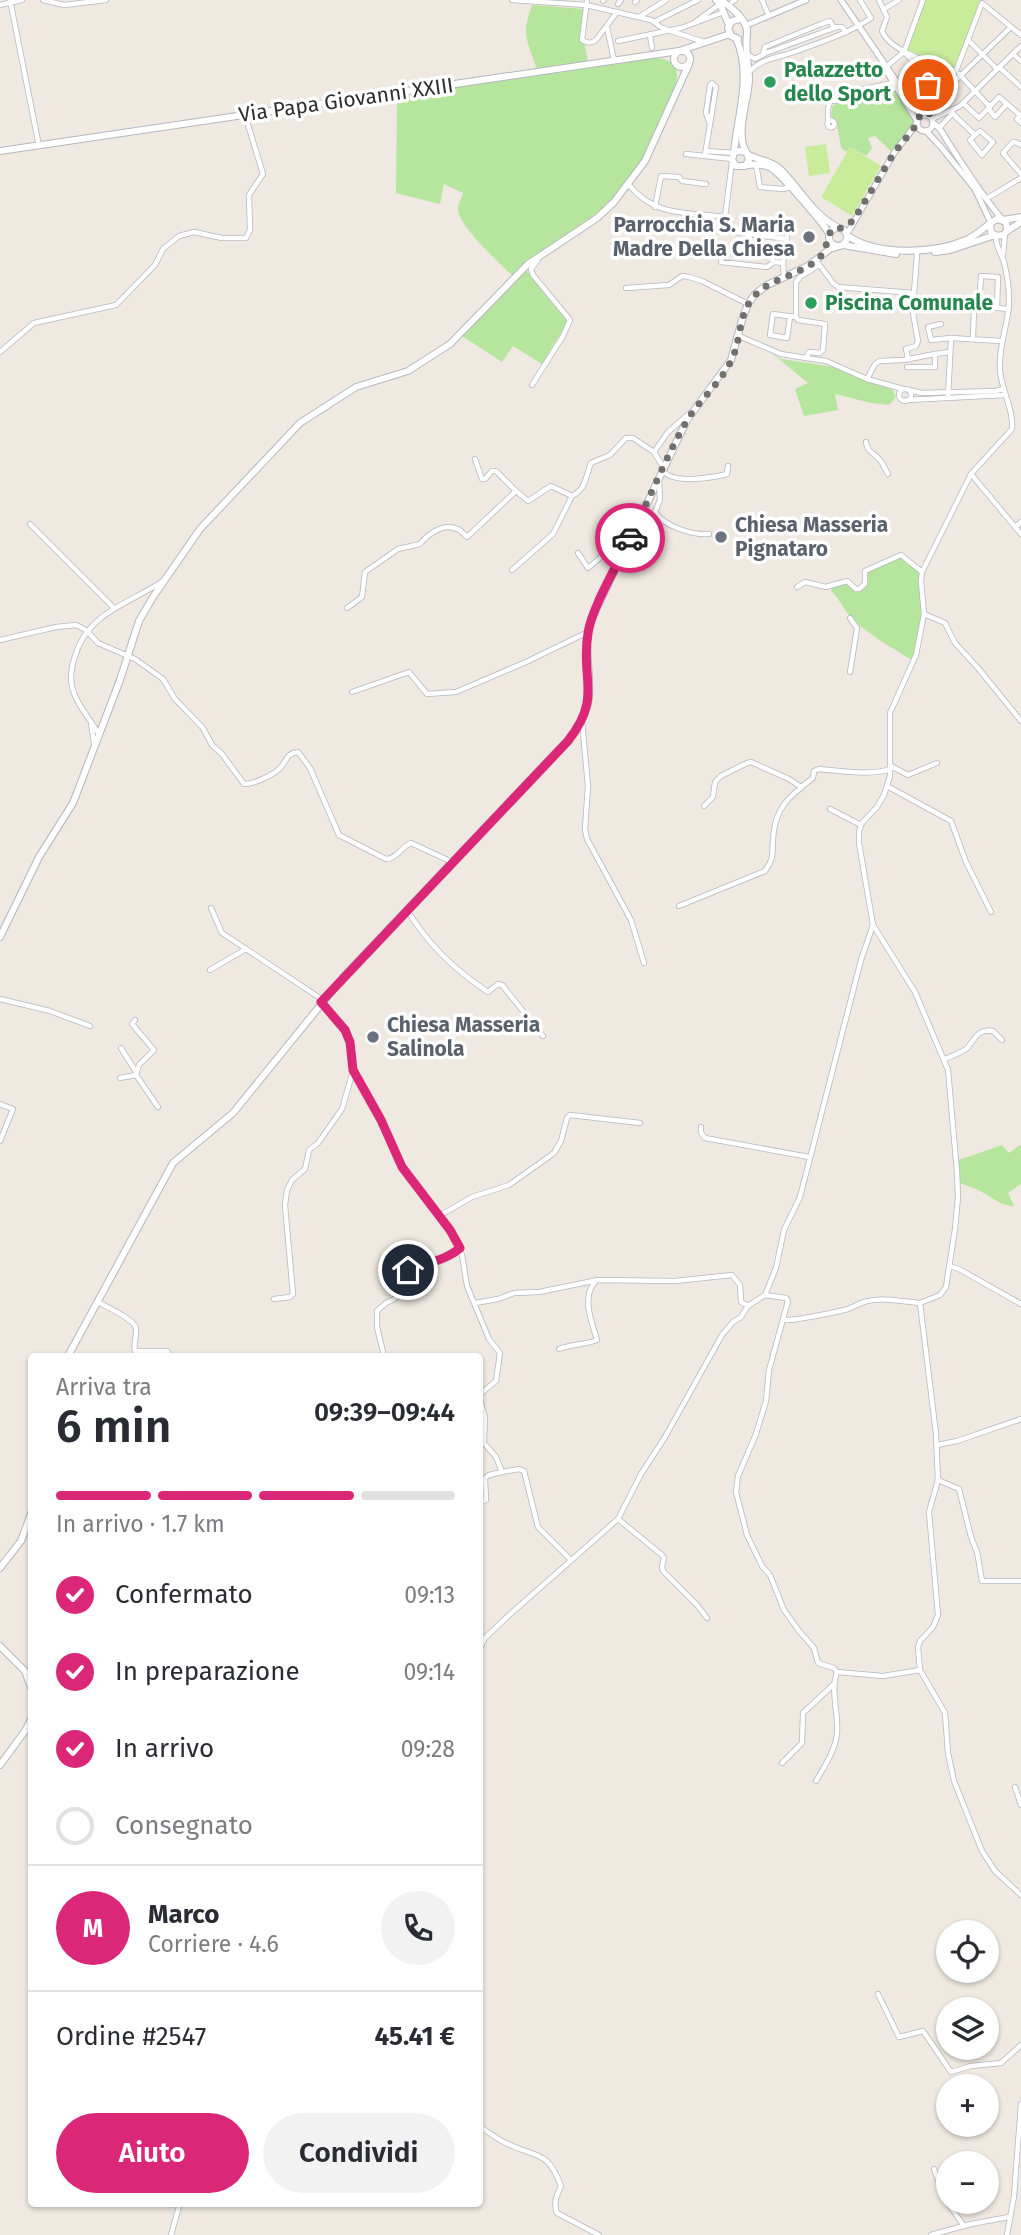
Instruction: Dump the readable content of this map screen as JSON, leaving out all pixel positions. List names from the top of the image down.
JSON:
{
  "streets": {
    "main road": ["Via Papa Giovanni XXIII"]
  },
  "places": [
    "Palazzetto dello Sport",
    "Parrocchia S. Maria Madre Della Chiesa",
    "Piscina Comunale",
    "Chiesa Masseria Pignataro",
    "Chiesa Masseria Salinola"
  ],
  "page": {
    "heading": ["6 min", "Arriva tra", "09:39–09:44"],
    "panel": [
      "Marco",
      "Corriere · 4.6",
      "Ordine #2547",
      "45.41 €"
    ],
    "bar": "In arrivo · 1.7 km",
    "list": [
      ["Confermato", "09:13"],
      ["In preparazione", "09:14"],
      ["In arrivo", "09:28"],
      "Consegnato"
    ],
    "round": "M",
    "map_buttons": ["+", "−"],
    "buttons": ["Aiuto", "Condividi"]
  }
}
